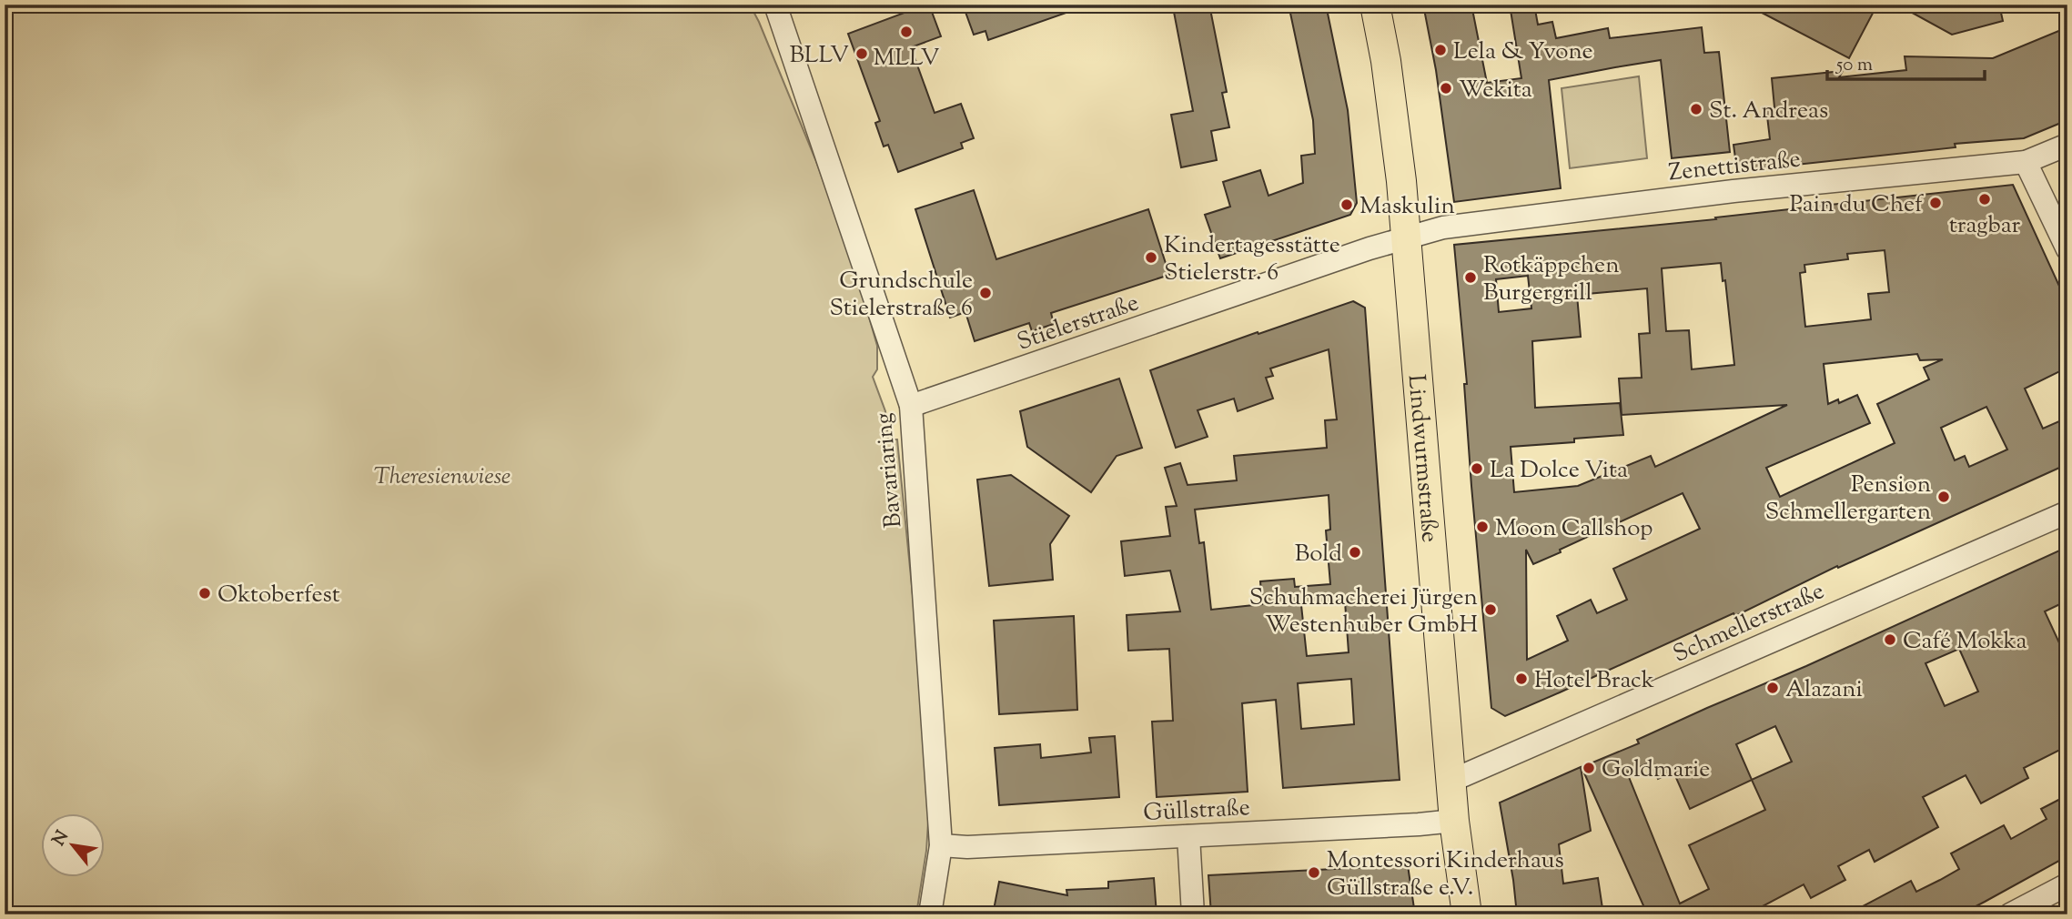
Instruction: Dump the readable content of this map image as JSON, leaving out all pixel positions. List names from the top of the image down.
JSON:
{
  "streets": {
    "main road": ["Lindwurmstraße"],
    "street": [
      "Zenettistraße",
      "Stielerstraße",
      "Bavariaring",
      "Schmellerstraße",
      "Güllstraße"
    ]
  },
  "crossings": [
    ["Zenettistraße", "Stielerstraße"],
    ["Zenettistraße", "Lindwurmstraße"],
    ["Stielerstraße", "Lindwurmstraße"],
    ["Stielerstraße", "Bavariaring"],
    ["Lindwurmstraße", "Schmellerstraße"],
    ["Lindwurmstraße", "Güllstraße"],
    ["Bavariaring", "Güllstraße"]
  ],
  "parks": ["Theresienwiese"],
  "places": [
    "MLLV",
    "Lela & Yvone",
    "BLLV",
    "Wekita",
    "St. Andreas",
    "tragbar",
    "Pain du Chef",
    "Maskulin",
    "Kindertagesstätte Stielerstr. 6",
    "Rotkäppchen Burgergrill",
    "Grundschule Stielerstraße 6",
    "La Dolce Vita",
    "Pension Schmellergarten",
    "Moon Callshop",
    "Bold",
    "Oktoberfest",
    "Schuhmacherei Jürgen Westenhuber GmbH",
    "Café Mokka",
    "Hotel Brack",
    "Alazani",
    "Goldmarie",
    "Montessori Kinderhaus Güllstraße e.V."
  ],
  "scale_bar": "50 m",
  "north": "top left"
}
